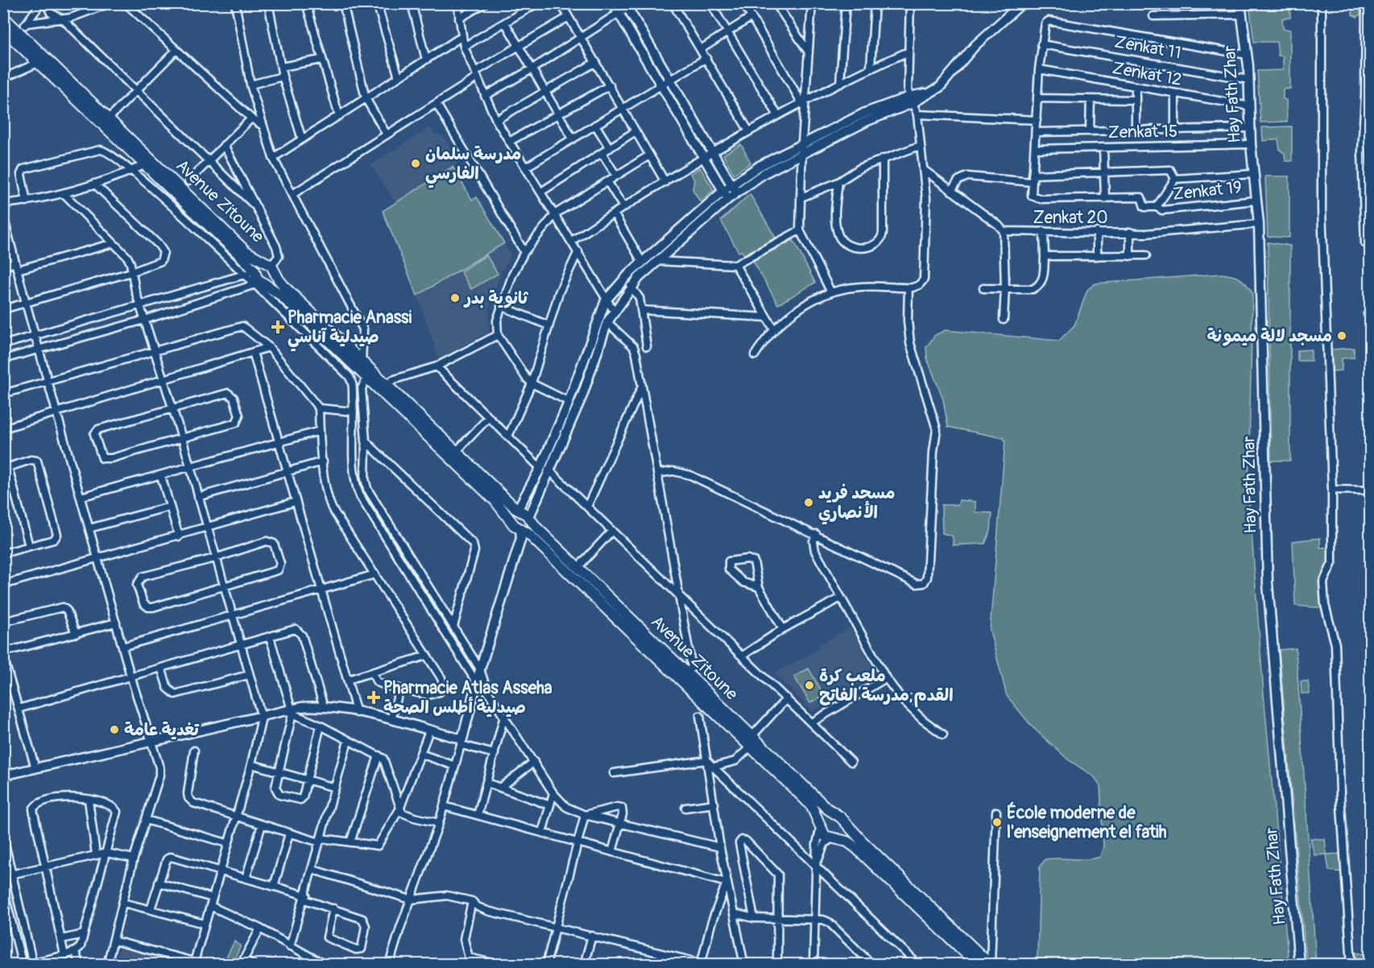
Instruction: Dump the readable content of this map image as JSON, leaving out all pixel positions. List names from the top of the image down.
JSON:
{
  "streets": {
    "main road": ["Avenue Zitoune"],
    "street": [
      "Zenkat 11",
      "Zenkat 12",
      "Hay Fath Zhar",
      "Zenkat 15",
      "Zenkat 19",
      "Zenkat 20"
    ]
  },
  "crossings": [
    ["Zenkat 11", "Hay Fath Zhar"],
    ["Zenkat 12", "Hay Fath Zhar"],
    ["Hay Fath Zhar", "Zenkat 15"],
    ["Hay Fath Zhar", "Zenkat 19"],
    ["Hay Fath Zhar", "Zenkat 20"]
  ],
  "places": {
    "other": [
      "مدرسة سلمان الفارسي",
      "ثانوية بدر",
      "مسجد لالة ميمونة",
      "مسجد فريد الأنصاري",
      "ملعب كرة القدم;مدرسة الفاتح",
      "تغدية عامة",
      "École moderne de l'enseignement el fatih"
    ],
    "health": ["Pharmacie Anassi صيدلية آناسي", "Pharmacie Atlas Asseha صيدلية أطلس الصحة"]
  }
}
